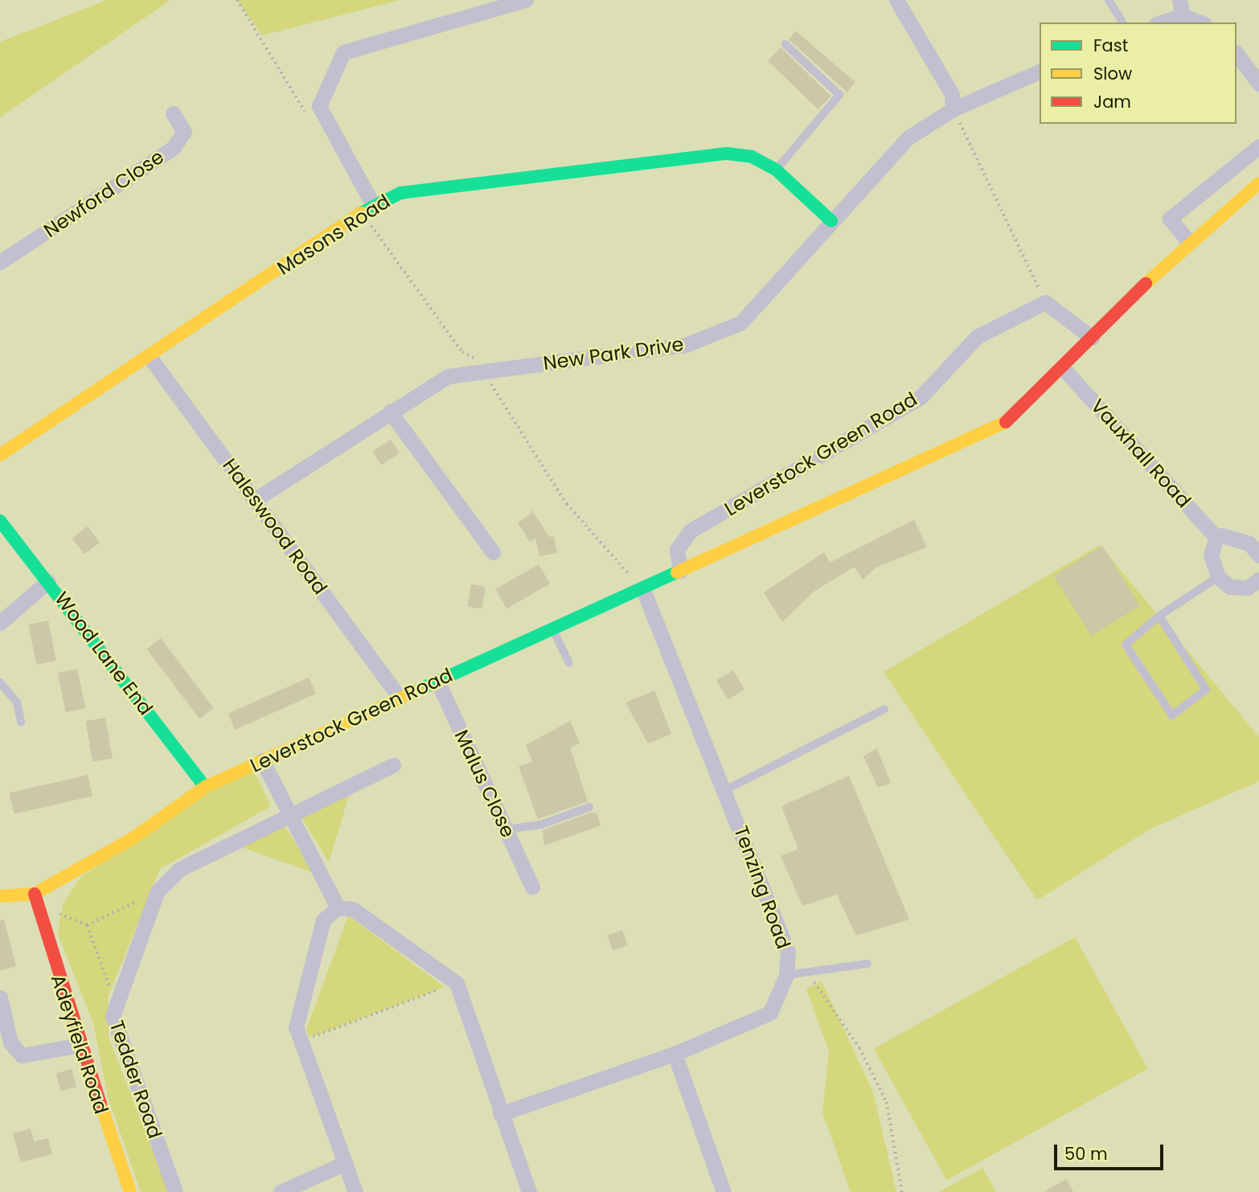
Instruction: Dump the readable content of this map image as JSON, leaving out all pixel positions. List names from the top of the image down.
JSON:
{
  "streets": {
    "street": [
      "Newford Close",
      "Masons Road",
      "New Park Drive",
      "Vauxhall Road",
      "Leverstock Green Road",
      "Haleswood Road",
      "Wood Lane End",
      "Malus Close",
      "Tenzing Road",
      "Adeyfield Road",
      "Tedder Road"
    ]
  },
  "crossings": [
    ["Masons Road", "New Park Drive"],
    ["Masons Road", "Haleswood Road"],
    ["New Park Drive", "Haleswood Road"],
    ["Vauxhall Road", "Leverstock Green Road"],
    ["Leverstock Green Road", "Haleswood Road"],
    ["Leverstock Green Road", "Wood Lane End"],
    ["Leverstock Green Road", "Malus Close"],
    ["Leverstock Green Road", "Tenzing Road"],
    ["Leverstock Green Road", "Adeyfield Road"]
  ],
  "legend": ["Fast", "Slow", "Jam"],
  "scale_bar": "50 m"
}
